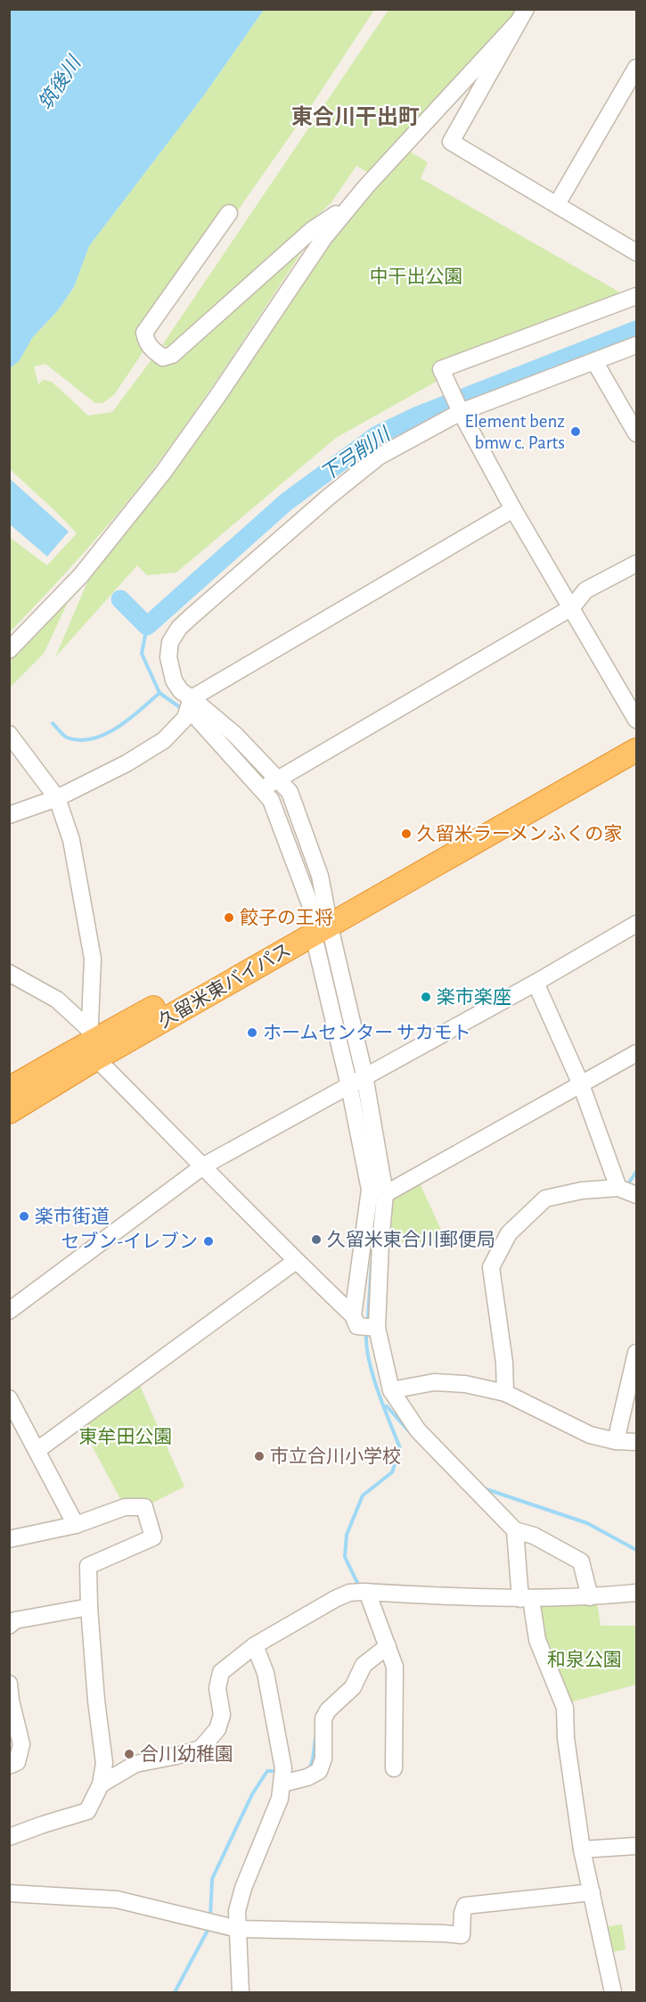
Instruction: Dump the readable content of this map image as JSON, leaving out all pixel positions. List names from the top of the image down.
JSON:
{
  "streets": {
    "highway": ["久留米東バイパス"]
  },
  "districts": ["東合川干出町"],
  "water": ["筑後川", "下弓削川"],
  "parks": ["中干出公園", "東牟田公園", "和泉公園"],
  "places": [
    "Element benz bmw c. Parts",
    "久留米ラーメンふくの家",
    "餃子の王将",
    "楽市楽座",
    "ホームセンター サカモト",
    "楽市街道",
    "久留米東合川郵便局",
    "セブン-イレブン",
    "市立合川小学校",
    "合川幼稚園"
  ]
}
